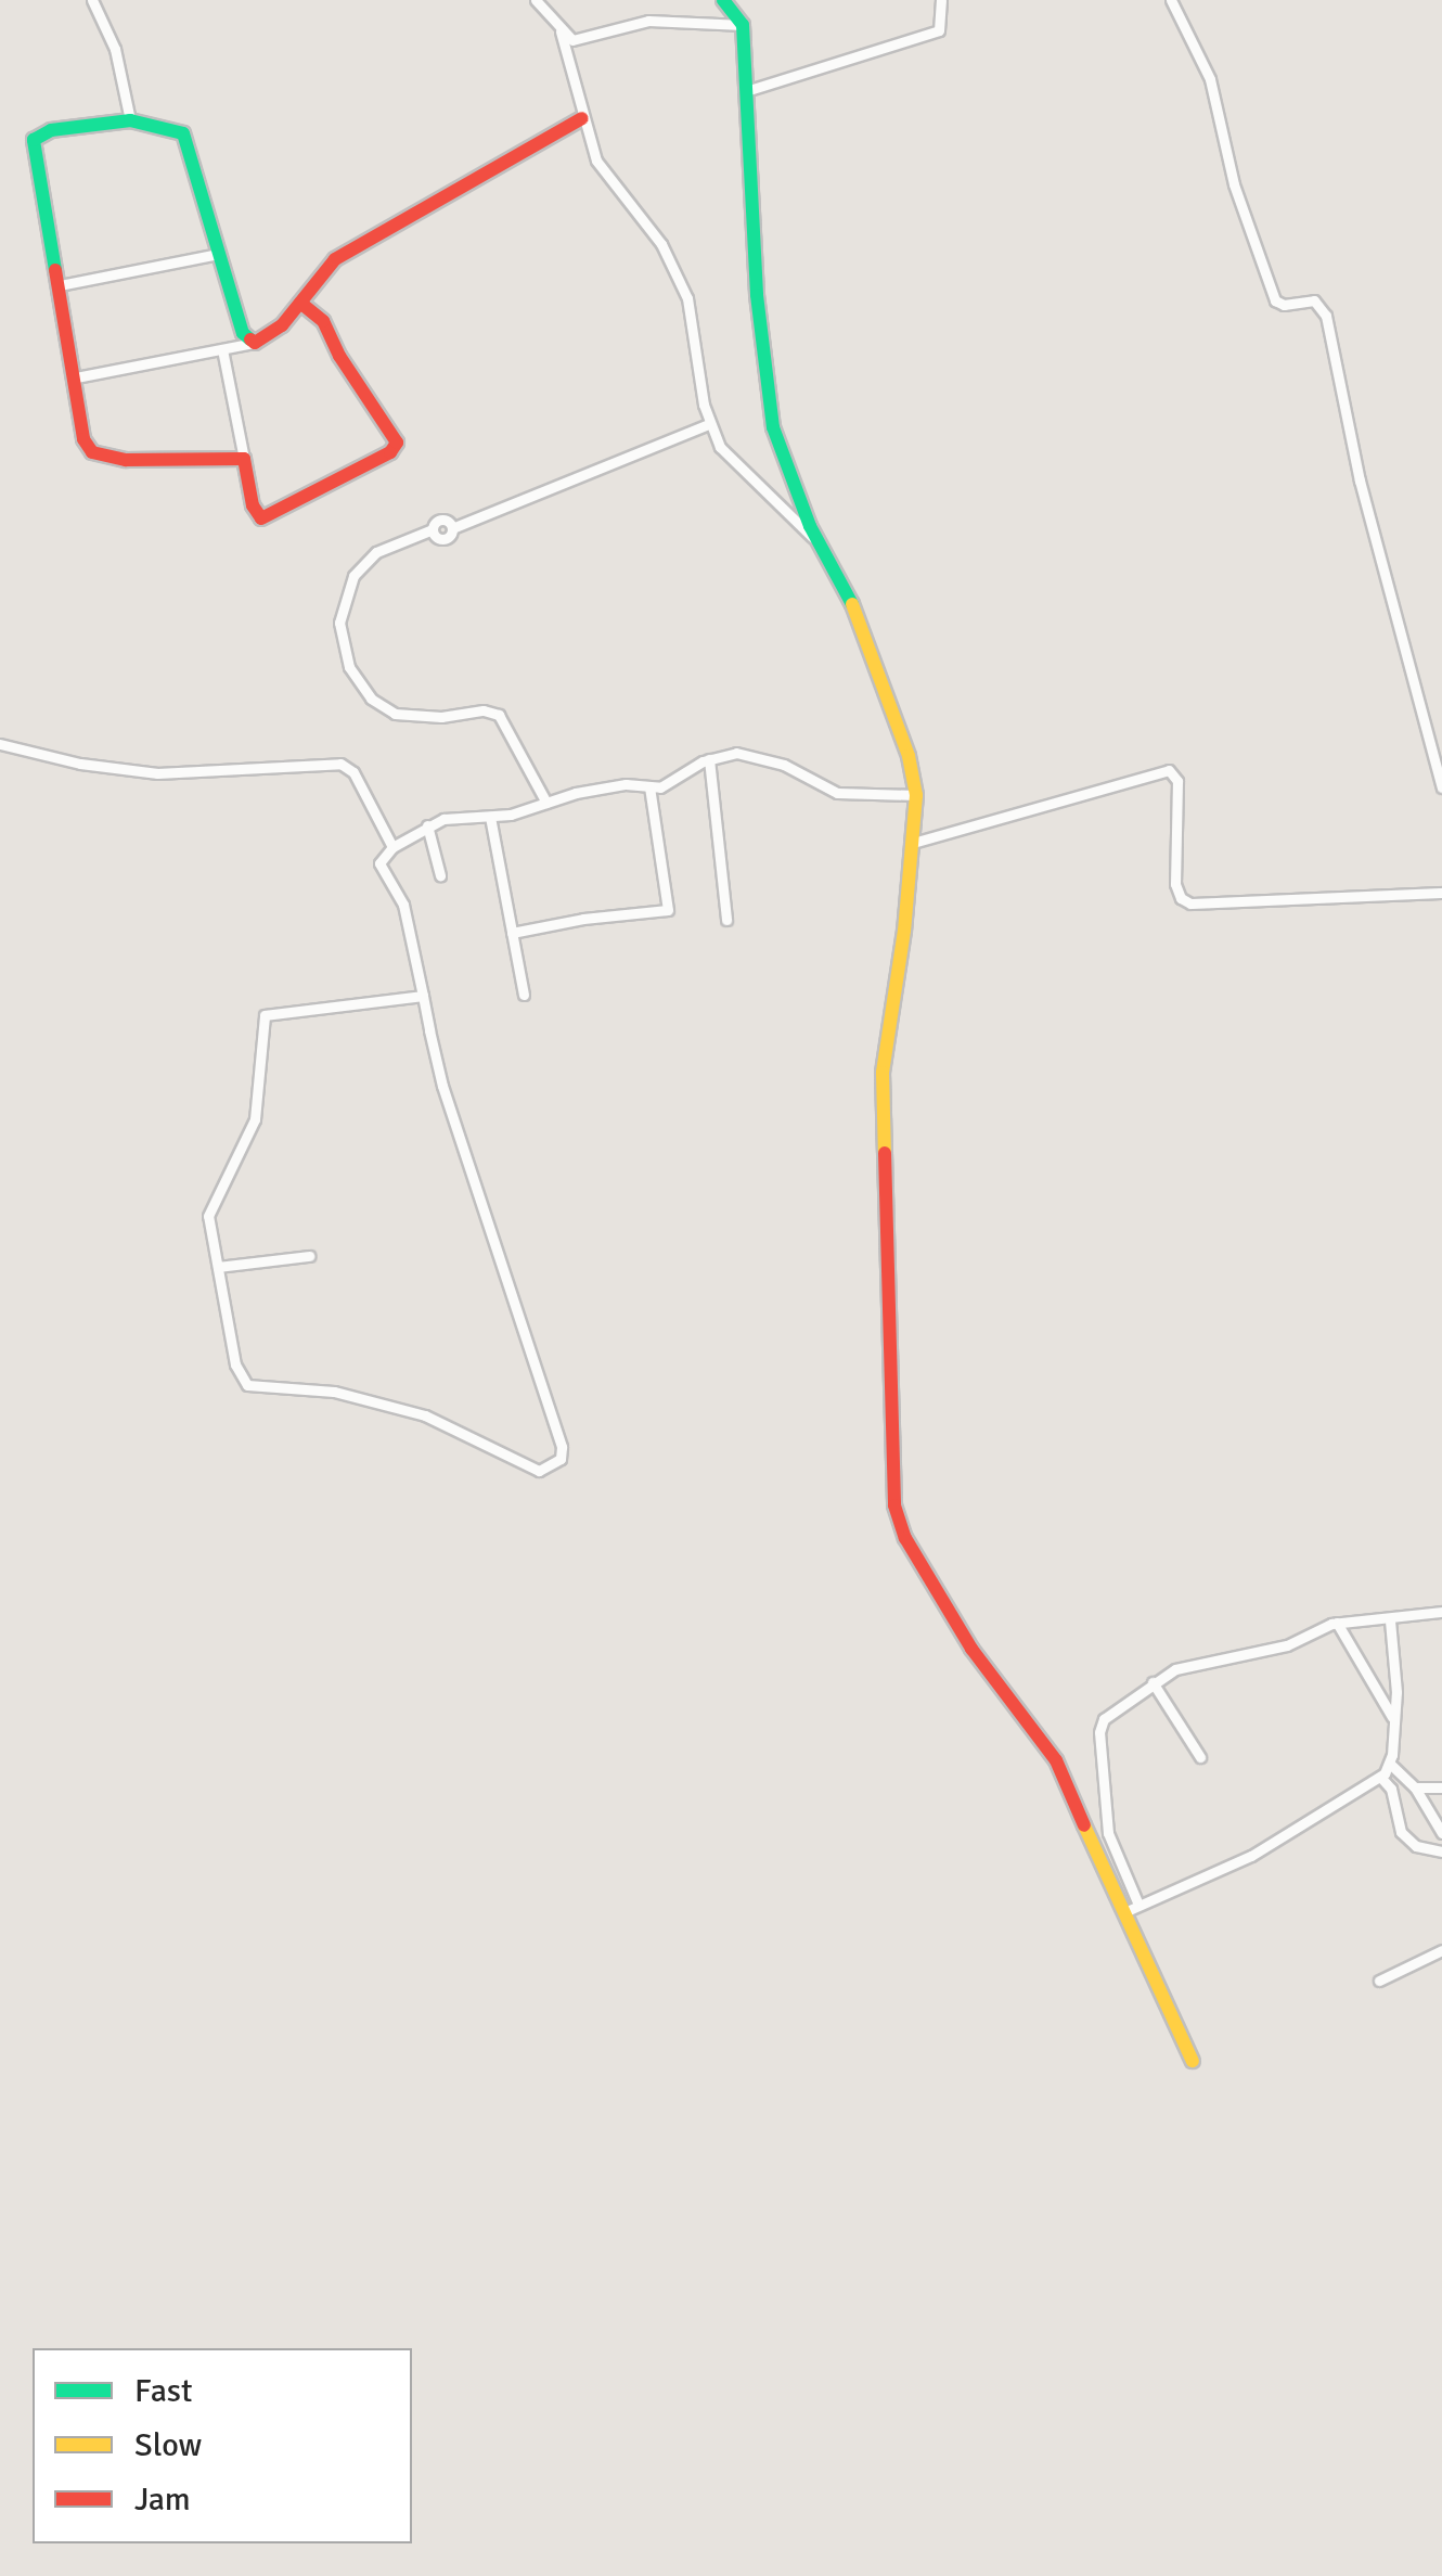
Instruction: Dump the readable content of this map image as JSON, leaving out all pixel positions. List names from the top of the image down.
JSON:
{
  "legend": ["Fast", "Slow", "Jam"]
}
